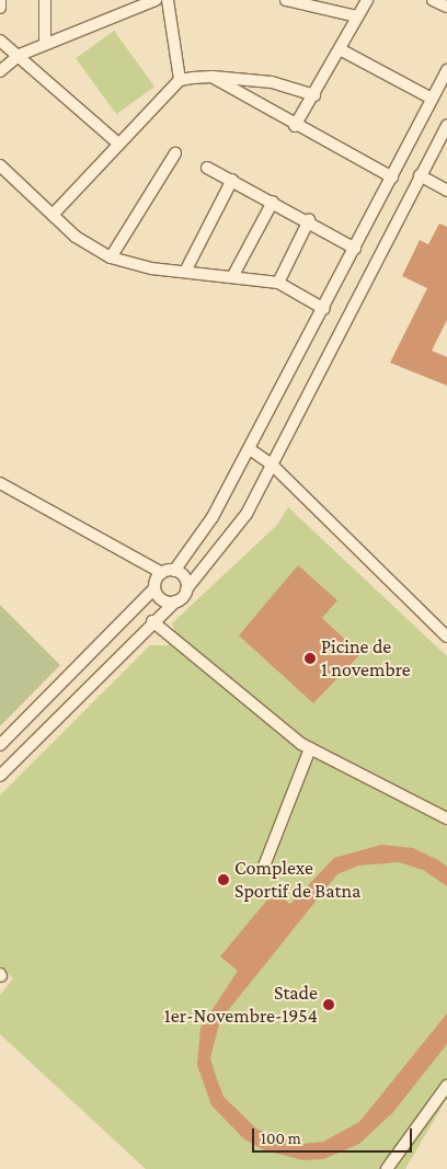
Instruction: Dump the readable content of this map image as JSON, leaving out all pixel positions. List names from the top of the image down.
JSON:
{
  "places": ["Picine de 1 novembre", "Complexe Sportif de Batna", "Stade 1er-Novembre-1954"],
  "scale_bar": "100 m"
}
